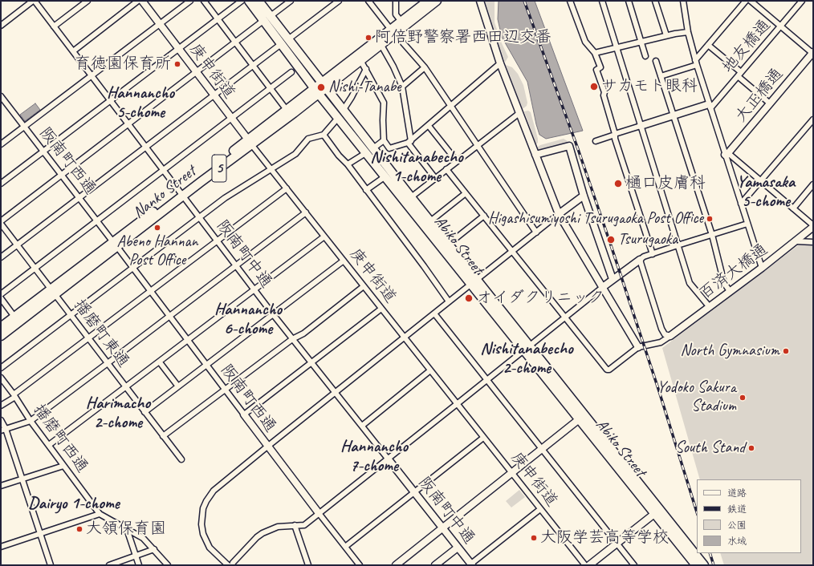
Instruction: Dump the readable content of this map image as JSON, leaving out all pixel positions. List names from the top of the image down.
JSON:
{
  "streets": {
    "main road": ["5", "Nanko Street", "Abiko Street"],
    "street": [
      "地友橋通",
      "庚申街道",
      "大正橋通",
      "阪南町西通",
      "阪南町中通",
      "百済大橋通",
      "播磨町東通",
      "播磨町西通"
    ]
  },
  "crossings": [
    ["庚申街道", "Nanko Street"],
    ["阪南町西通", "Nanko Street"],
    ["Nanko Street", "Abiko Street"],
    ["Nanko Street", "阪南町中通"],
    ["Nanko Street", "播磨町東通"]
  ],
  "districts": [
    "Hannancho 5-chome",
    "Nishitanabecho 1-chome",
    "Yamasaka 5-chome",
    "Hannancho 6-chome",
    "Nishitanabecho 2-chome",
    "Harimacho 2-chome",
    "Hannancho 7-chome",
    "Dairyo 1-chome"
  ],
  "places": [
    "阿倍野警察署西田辺交番",
    "育徳園保育所",
    "サカモト眼科",
    "Nishi-Tanabe",
    "樋口皮膚科",
    "Higashisumiyoshi Tsurugaoka Post Office",
    "Abeno Hannan Post Office",
    "Tsurugaoka",
    "オイダクリニック",
    "North Gymnasium",
    "Yodoko Sakura Stadium",
    "South Stand",
    "大領保育園",
    "大阪学芸高等学校"
  ],
  "legend": [
    "道路",
    "鉄道",
    "公園",
    "水域"
  ]
}
